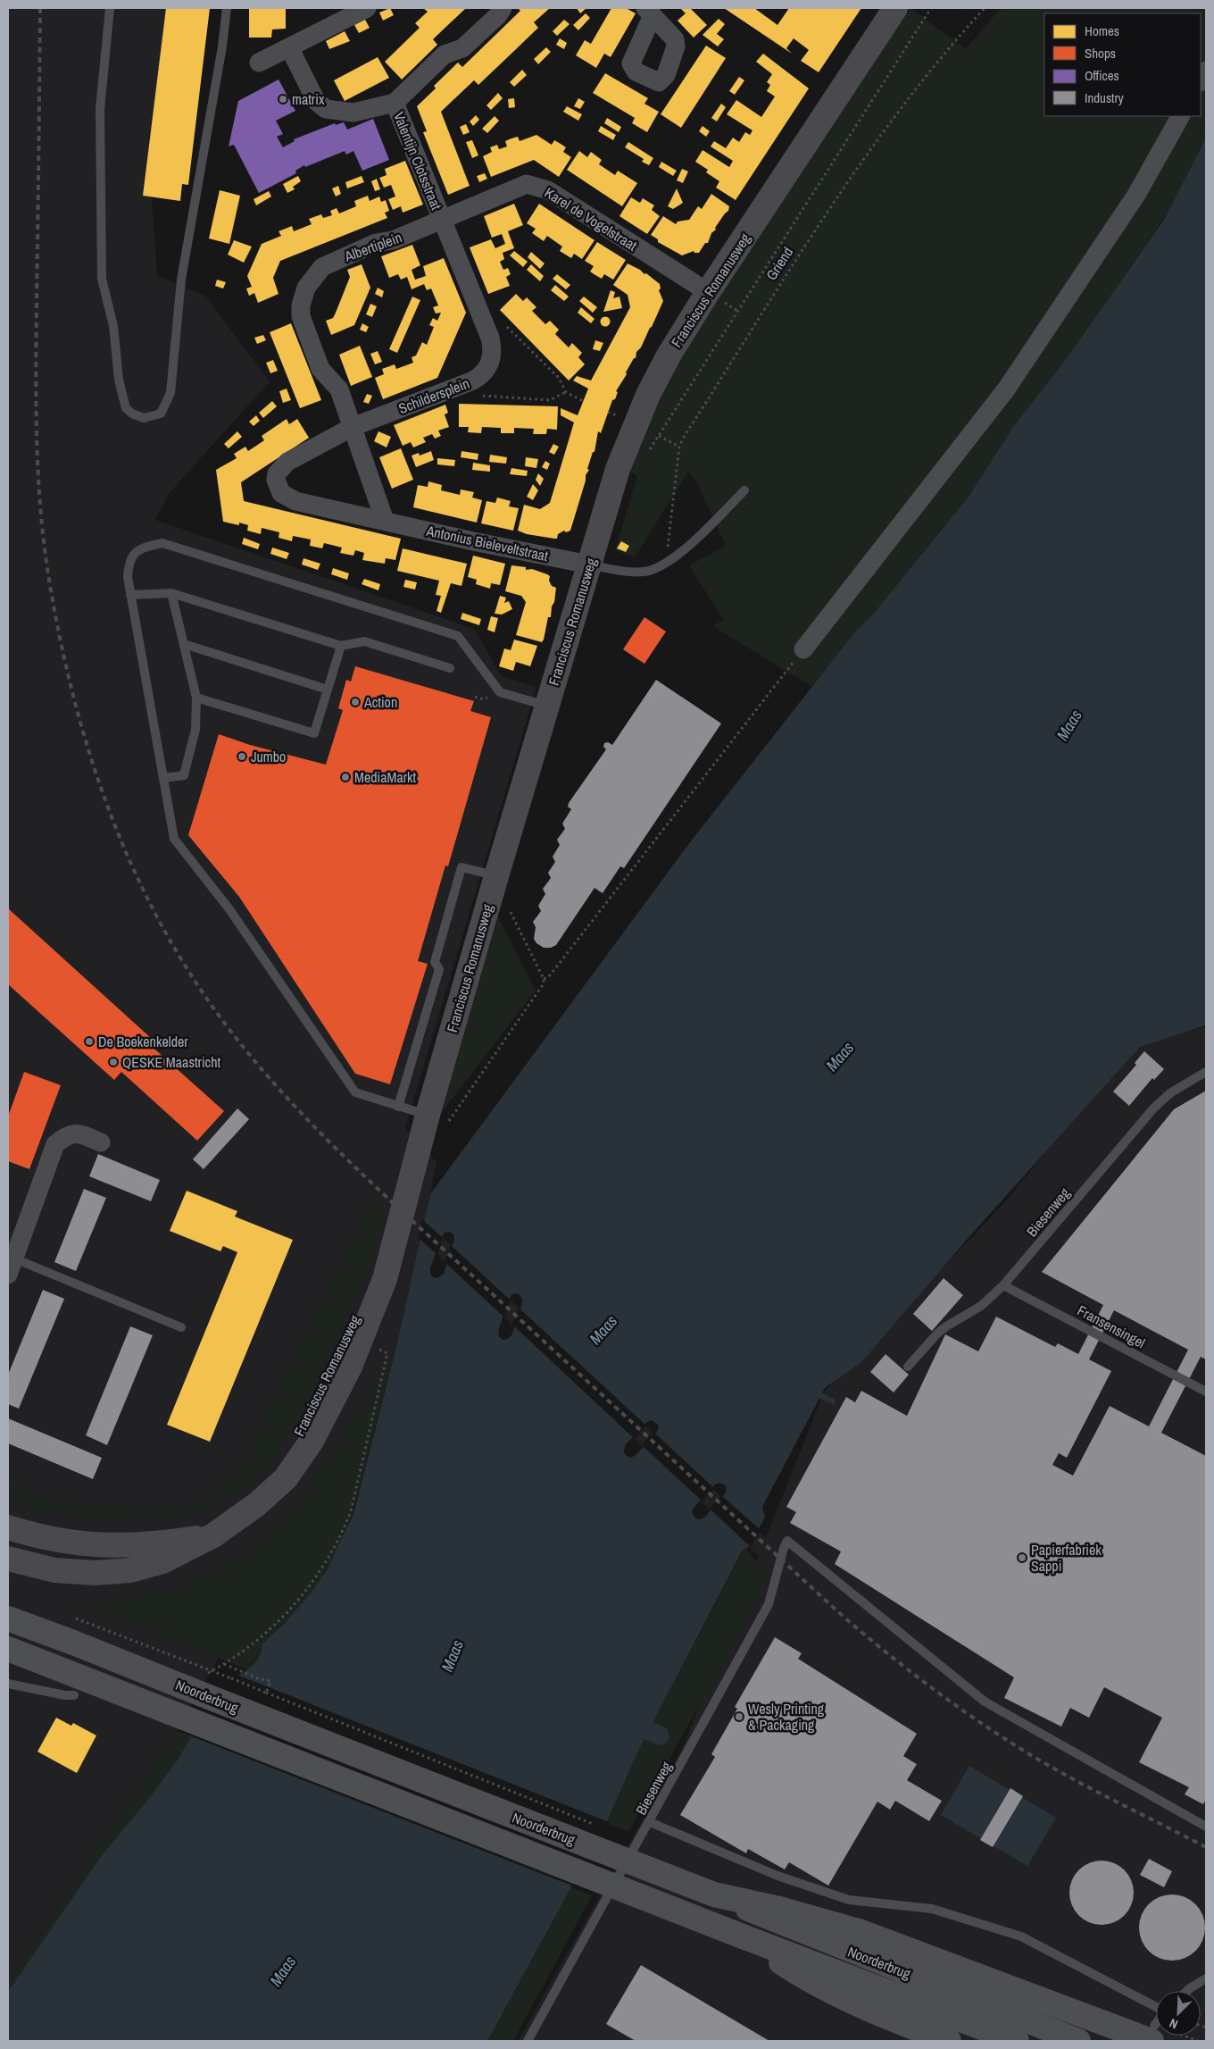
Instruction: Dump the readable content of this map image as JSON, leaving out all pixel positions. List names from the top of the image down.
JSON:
{
  "streets": {
    "main road": ["Noorderbrug"],
    "street": [
      "Valentijn Clotsstraat",
      "Karel de Vogelstraat",
      "Albertiplein",
      "Franciscus Romanusweg",
      "Schildersplein",
      "Antonius Bieleveltstraat"
    ],
    "lane": ["Biesenweg", "Fransensingel"],
    "path": ["Griend"]
  },
  "crossings": [
    ["Valentijn Clotsstraat", "Karel de Vogelstraat"],
    ["Valentijn Clotsstraat", "Albertiplein"],
    ["Valentijn Clotsstraat", "Schildersplein"],
    ["Karel de Vogelstraat", "Albertiplein"],
    ["Karel de Vogelstraat", "Franciscus Romanusweg"],
    ["Karel de Vogelstraat", "Schildersplein"],
    ["Albertiplein", "Schildersplein"],
    ["Albertiplein", "Antonius Bieleveltstraat"],
    ["Franciscus Romanusweg", "Antonius Bieleveltstraat"],
    ["Schildersplein", "Antonius Bieleveltstraat"],
    ["Biesenweg", "Fransensingel"]
  ],
  "water": ["Maas"],
  "places": [
    "matrix",
    "Action",
    "Jumbo",
    "MediaMarkt",
    "De Boekenkelder",
    "QESKE Maastricht",
    "Papierfabriek Sappi",
    "Wesly Printing & Packaging"
  ],
  "legend": [
    "Homes",
    "Shops",
    "Offices",
    "Industry"
  ],
  "north": "bottom left"
}
